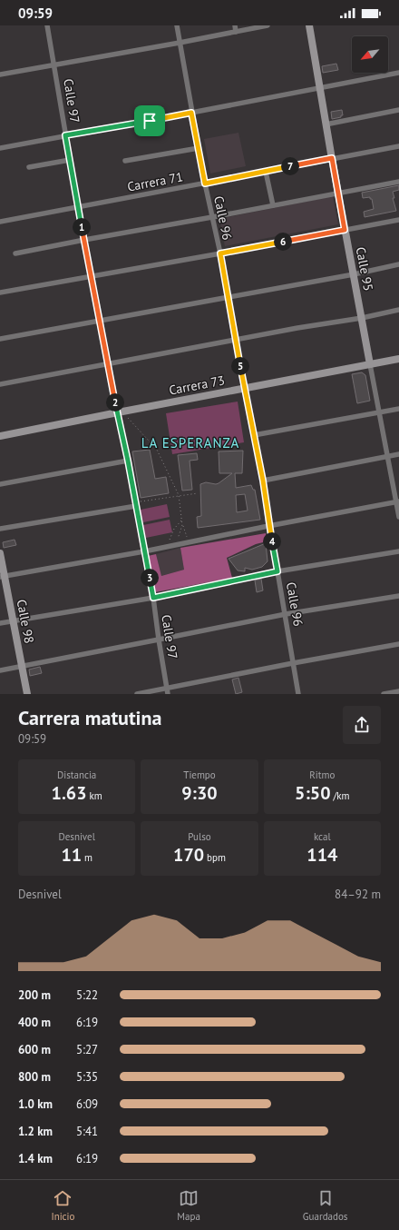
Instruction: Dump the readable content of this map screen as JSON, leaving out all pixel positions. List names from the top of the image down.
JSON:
{
  "streets": {
    "street": [
      "Calle 97",
      "Carrera 71",
      "Calle 96",
      "Calle 95",
      "Carrera 73",
      "Calle 98"
    ]
  },
  "crossings": [
    ["Calle 97", "Carrera 71"],
    ["Calle 97", "Carrera 73"],
    ["Carrera 71", "Calle 96"],
    ["Carrera 71", "Calle 95"],
    ["Calle 96", "Carrera 73"],
    ["Calle 95", "Carrera 73"]
  ],
  "districts": ["LA ESPERANZA"],
  "north": "bottom left",
  "page": {
    "status": "09:59",
    "pins": [
      "7",
      "1",
      "6",
      "5",
      "2",
      "4",
      "3"
    ],
    "heading": ["Carrera matutina", "09:59"],
    "stats": [
      ["Distancia", "1.63 km"],
      ["Tiempo", "9:30"],
      ["Ritmo", "5:50 /km"],
      ["Desnivel", "11 m"],
      ["Pulso", "170 bpm"],
      ["kcal", "114"]
    ],
    "chart": ["Desnivel", "84–92 m"],
    "list": [
      {
        "name": "200 m",
        "note": "5:22"
      },
      {
        "name": "400 m",
        "note": "6:19"
      },
      {
        "name": "600 m",
        "note": "5:27"
      },
      {
        "name": "800 m",
        "note": "5:35"
      },
      {
        "name": "1.0 km",
        "note": "6:09"
      },
      {
        "name": "1.2 km",
        "note": "5:41"
      },
      {
        "name": "1.4 km",
        "note": "6:19"
      }
    ],
    "tabs": ["Inicio", "Mapa", "Guardados"]
  }
}
